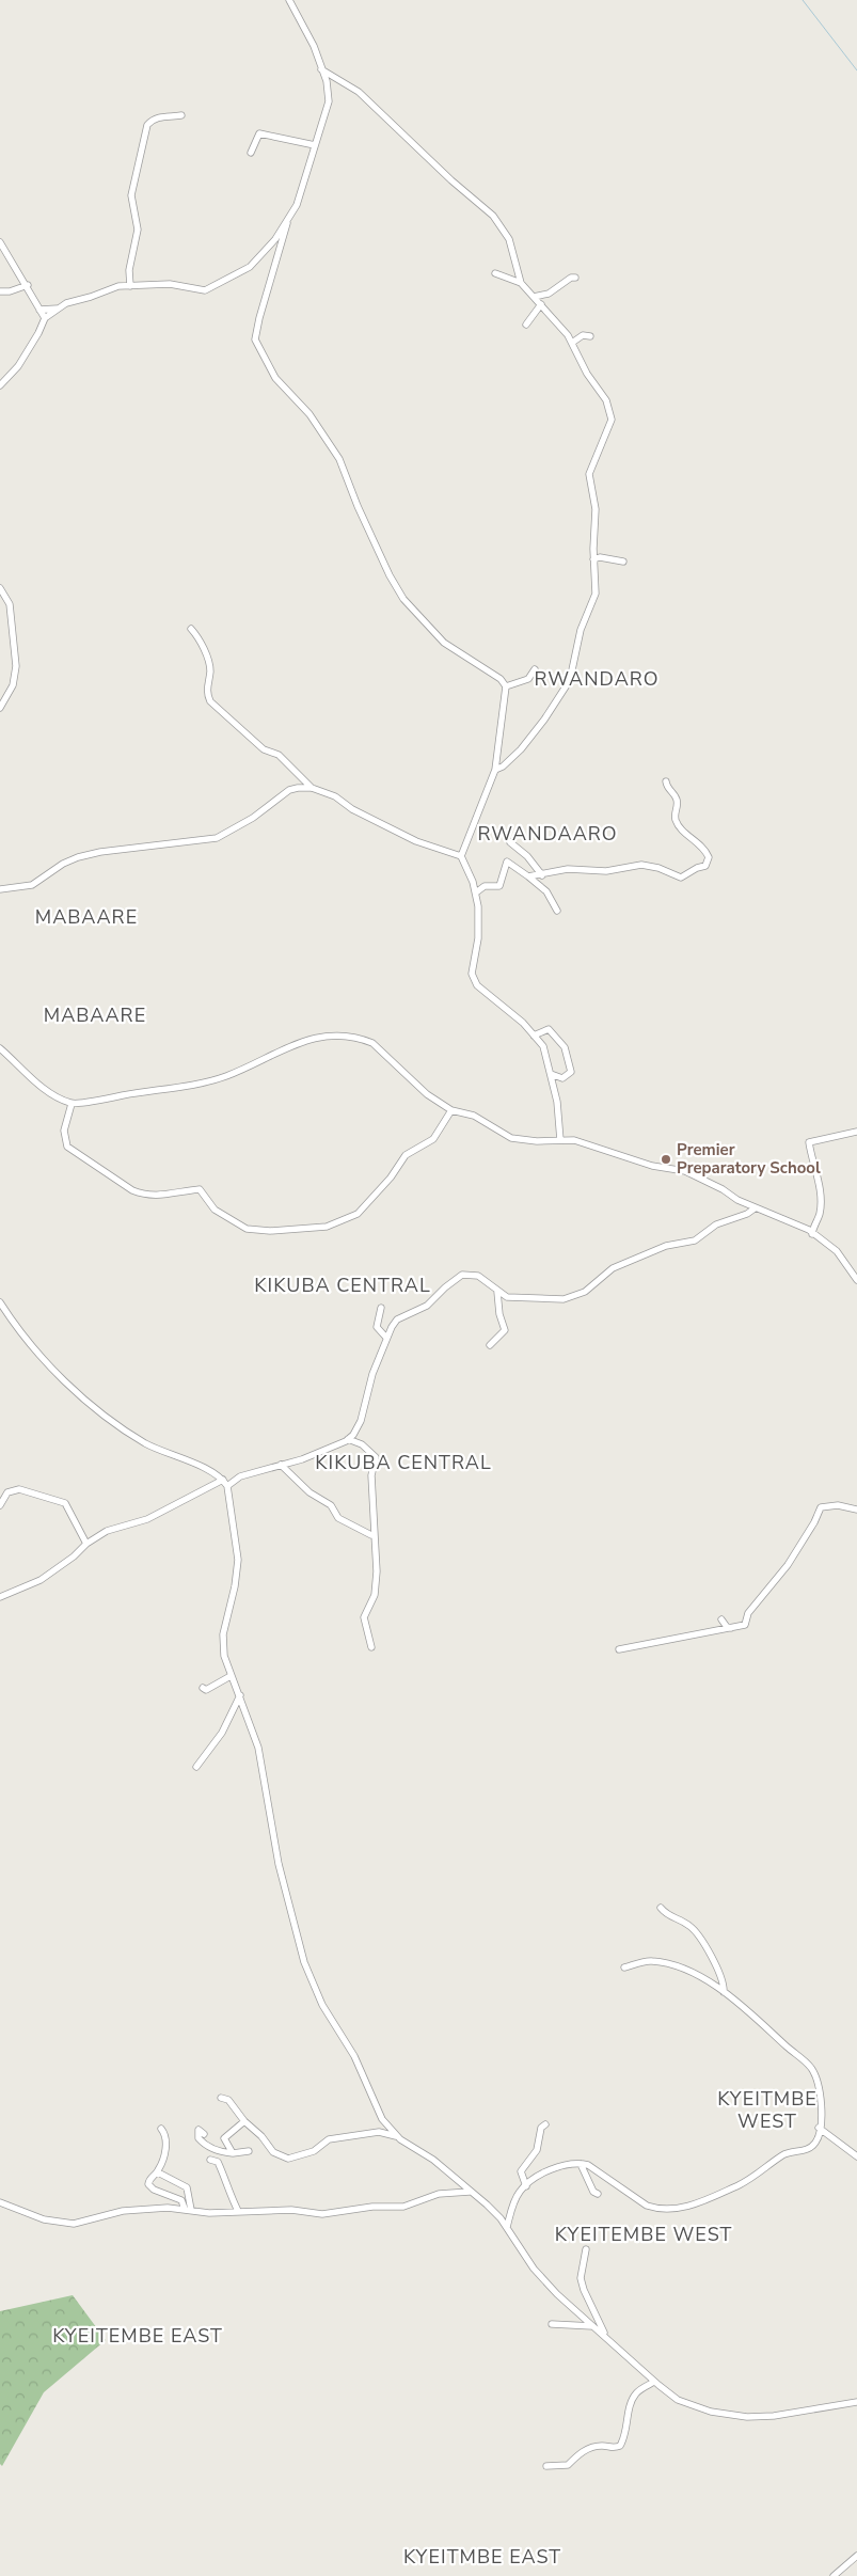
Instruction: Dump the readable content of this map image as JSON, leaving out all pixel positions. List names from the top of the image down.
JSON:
{
  "districts": [
    "RWANDARO",
    "RWANDAARO",
    "MABAARE",
    "MABAARE",
    "KIKUBA CENTRAL",
    "KIKUBA CENTRAL",
    "KYEITMBE WEST",
    "KYEITEMBE WEST",
    "KYEITEMBE EAST",
    "KYEITMBE EAST"
  ],
  "places": ["Premier Preparatory School"]
}
